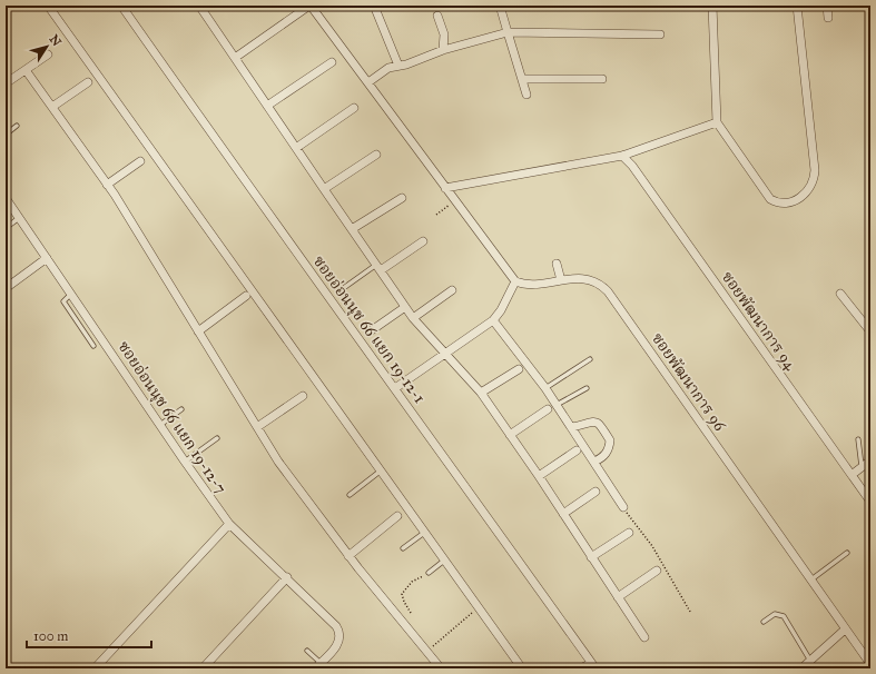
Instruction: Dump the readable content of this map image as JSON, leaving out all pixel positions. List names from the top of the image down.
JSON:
{
  "streets": {
    "street": [
      "ซอยพัฒนาการ 94",
      "ซอยอ่อนนุช 66 แยก 19-12-1",
      "ซอยพัฒนาการ 96",
      "ซอยอ่อนนุช 66 แยก 19-12-7"
    ]
  },
  "scale_bar": "100 m",
  "north": "top right"
}
